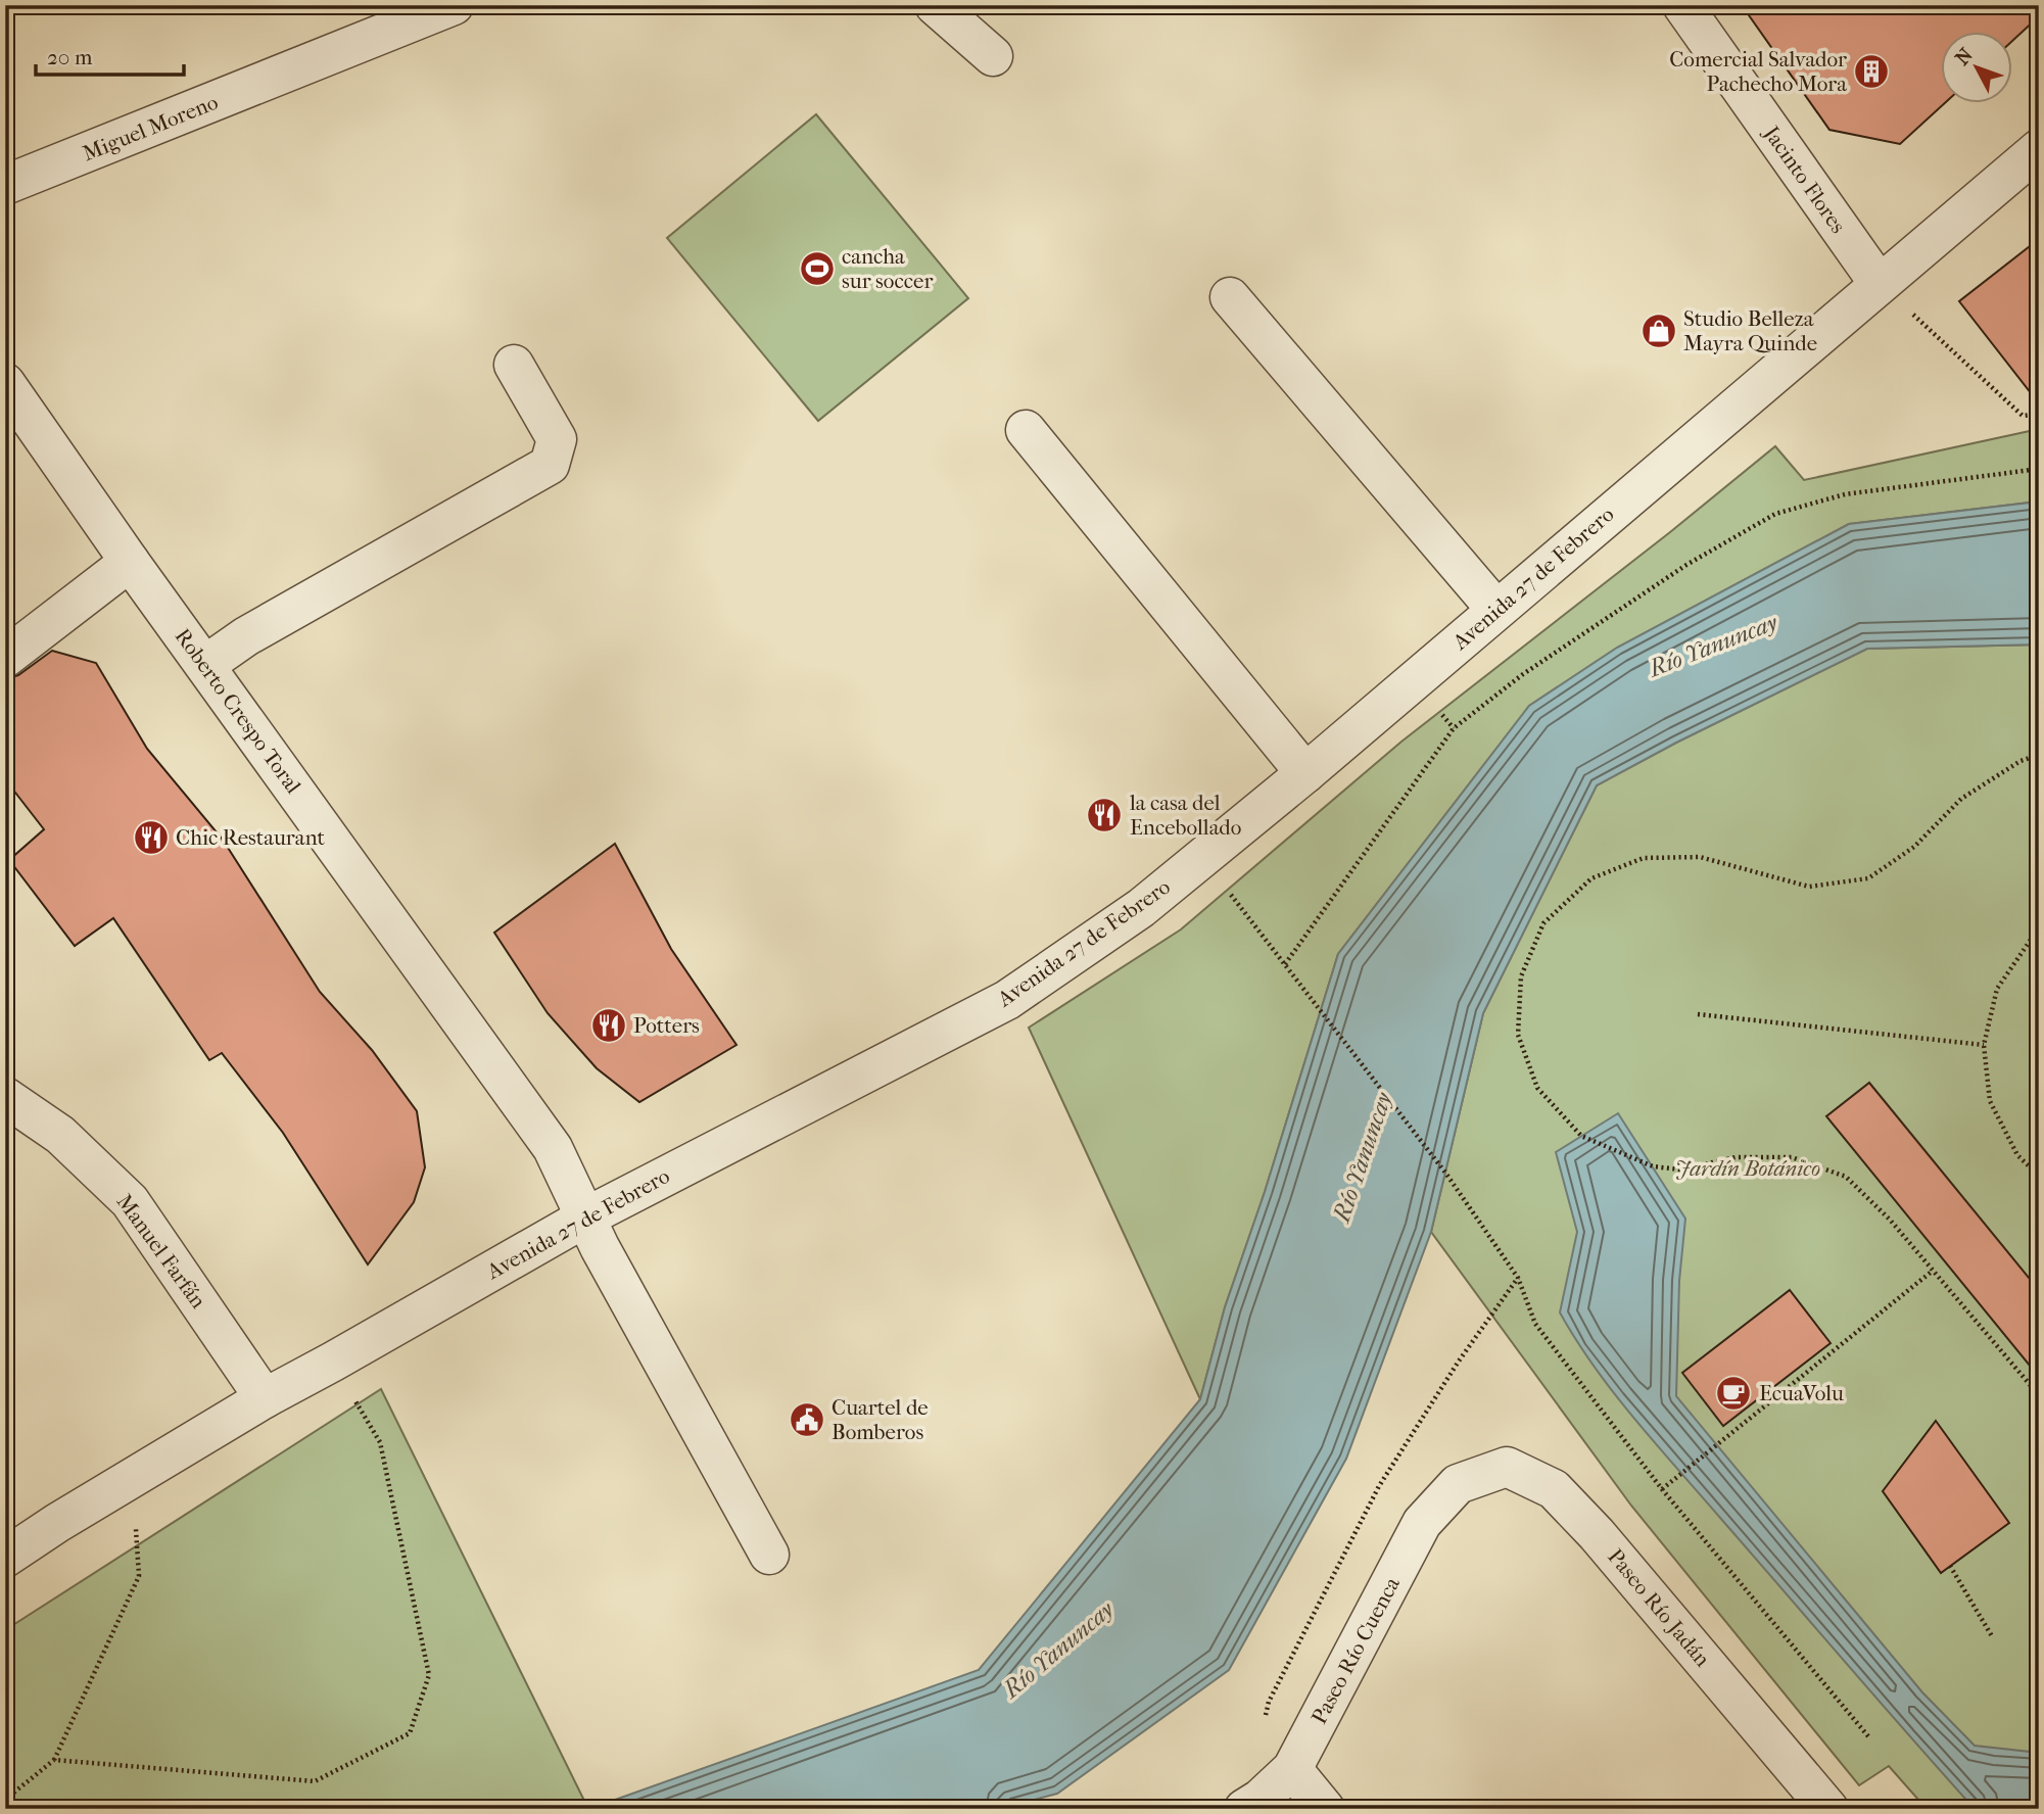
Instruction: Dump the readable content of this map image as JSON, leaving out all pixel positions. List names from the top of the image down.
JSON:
{
  "streets": {
    "street": [
      "Miguel Moreno",
      "Jacinto Flores",
      "Avenida 27 de Febrero",
      "Roberto Crespo Toral",
      "Manuel Farfán",
      "Paseo Río Jadán",
      "Paseo Río Cuenca"
    ]
  },
  "crossings": [
    ["Jacinto Flores", "Avenida 27 de Febrero"],
    ["Avenida 27 de Febrero", "Roberto Crespo Toral"],
    ["Avenida 27 de Febrero", "Manuel Farfán"],
    ["Paseo Río Jadán", "Paseo Río Cuenca"]
  ],
  "water": ["Río Yanuncay"],
  "parks": ["Jardín Botánico"],
  "places": {
    "building": ["Comercial Salvador Pachecho Mora"],
    "sports": ["cancha sur soccer"],
    "shop": ["Studio Belleza Mayra Quinde"],
    "restaurant": ["la casa del Encebollado", "Chic Restaurant", "Potters"],
    "cafe": ["EcuaVolu"],
    "public building": ["Cuartel de Bomberos"]
  },
  "scale_bar": "20 m",
  "north": "top left"
}
